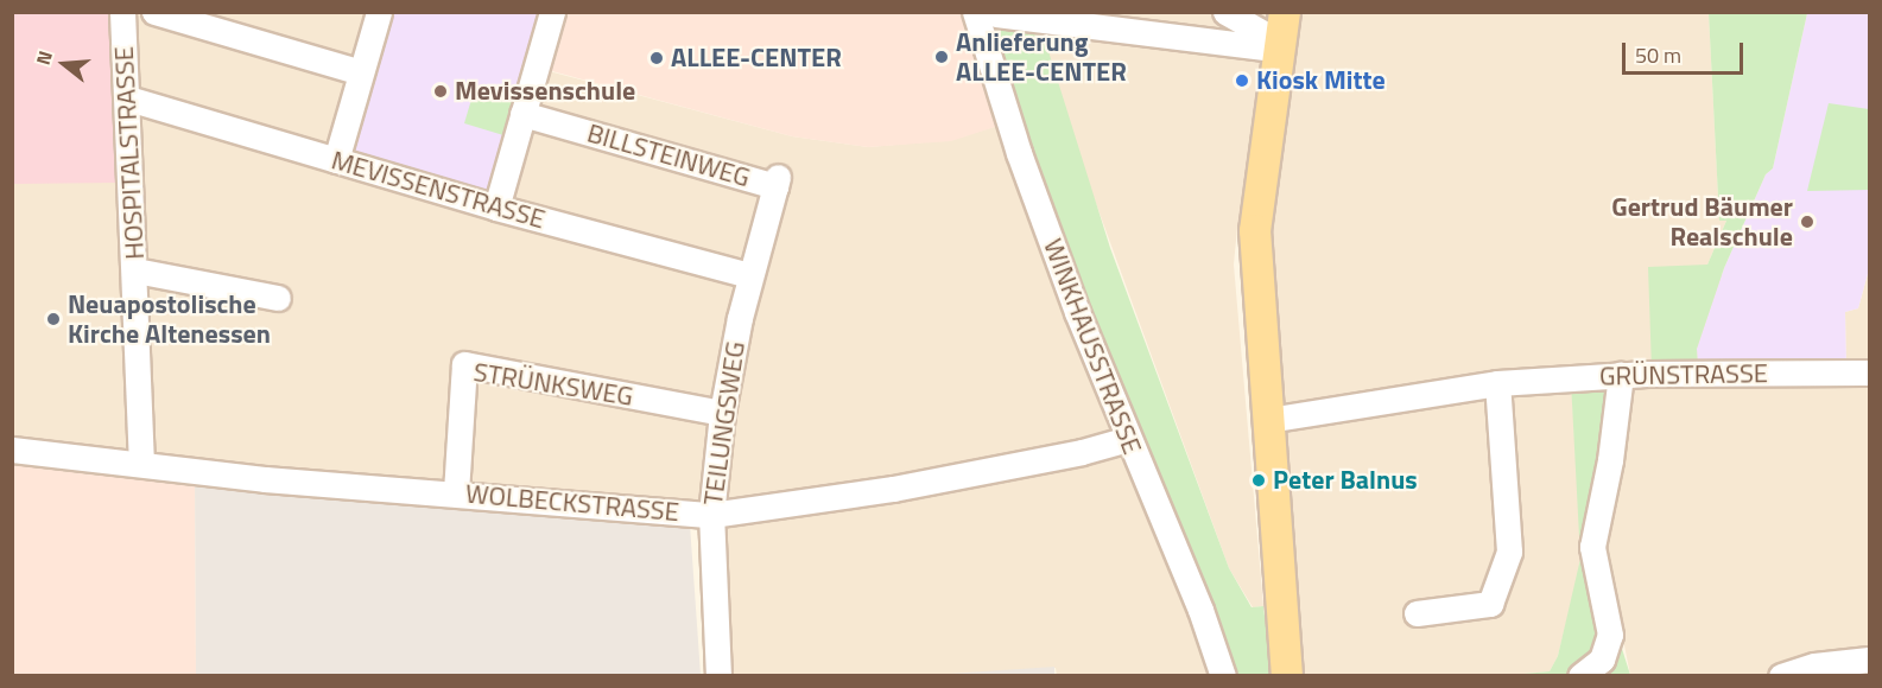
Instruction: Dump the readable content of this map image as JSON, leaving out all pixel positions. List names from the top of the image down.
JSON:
{
  "streets": {
    "street": [
      "HOSPITALSTRASSE",
      "BILLSTEINWEG",
      "MEVISSENSTRASSE",
      "WINKHAUSSTRASSE",
      "GRÜNSTRASSE",
      "STRÜNKSWEG",
      "TEILUNGSWEG",
      "WOLBECKSTRASSE"
    ]
  },
  "crossings": [
    ["HOSPITALSTRASSE", "MEVISSENSTRASSE"],
    ["HOSPITALSTRASSE", "WOLBECKSTRASSE"],
    ["BILLSTEINWEG", "TEILUNGSWEG"],
    ["MEVISSENSTRASSE", "TEILUNGSWEG"],
    ["WINKHAUSSTRASSE", "WOLBECKSTRASSE"],
    ["STRÜNKSWEG", "TEILUNGSWEG"],
    ["STRÜNKSWEG", "WOLBECKSTRASSE"],
    ["TEILUNGSWEG", "WOLBECKSTRASSE"]
  ],
  "places": [
    "Anlieferung ALLEE-CENTER",
    "ALLEE-CENTER",
    "Kiosk Mitte",
    "Mevissenschule",
    "Gertrud Bäumer Realschule",
    "Neuapostolische Kirche Altenessen",
    "Peter Balnus"
  ],
  "scale_bar": "50 m",
  "north": "left"
}
